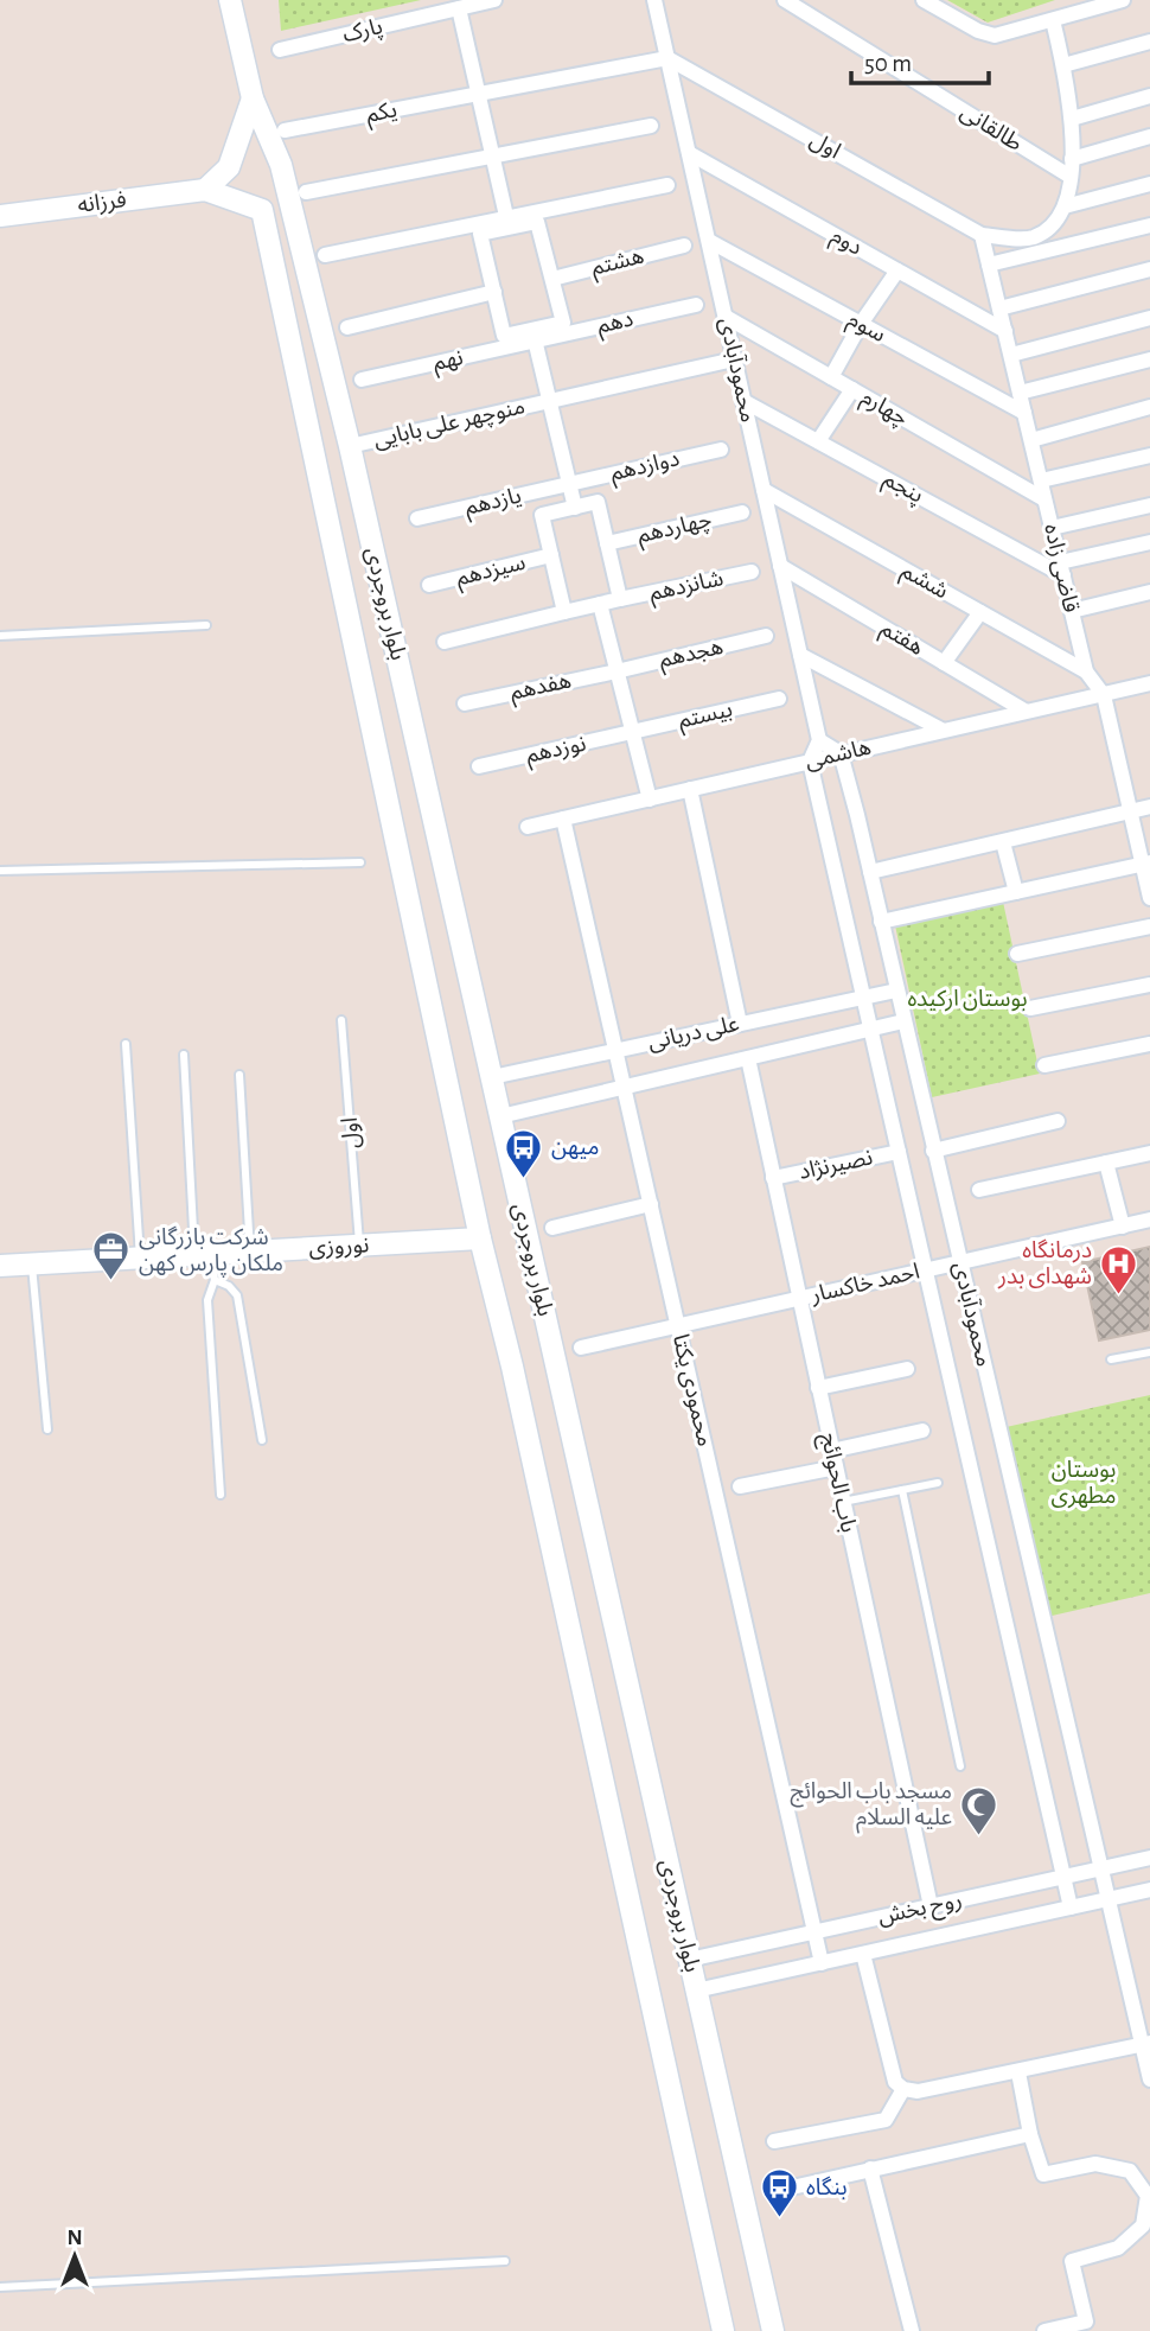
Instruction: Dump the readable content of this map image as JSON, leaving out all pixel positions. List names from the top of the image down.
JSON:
{
  "streets": {
    "main road": ["فرزانه", "بلوار بروجردی", "نوروزی"],
    "street": [
      "پارک",
      "یکم",
      "طالقانی",
      "اول",
      "دوم",
      "هشتم",
      "دهم",
      "سوم",
      "نهم",
      "محمودآبادی",
      "چهارم",
      "منوچهر علی بابایی",
      "دوازدهم",
      "پنجم",
      "یازدهم",
      "چهاردهم",
      "قاضی زاده",
      "سیزدهم",
      "ششم",
      "شانزدهم",
      "هفتم",
      "هجدهم",
      "هفدهم",
      "بیستم",
      "نوزدهم",
      "هاشمی",
      "علی دریانی",
      "نصیرنژاد",
      "احمد خاکسار",
      "محمودی یکتا",
      "باب الحوائج",
      "روح بخش"
    ]
  },
  "crossings": [
    ["اول", "محمودآبادی"],
    ["اول", "قاضی زاده"],
    ["اول", "نوروزی"],
    ["فرزانه", "بلوار بروجردی"],
    ["دوم", "محمودآبادی"],
    ["دوم", "قاضی زاده"],
    ["دهم", "نهم"],
    ["سوم", "محمودآبادی"],
    ["سوم", "قاضی زاده"],
    ["محمودآبادی", "چهارم"],
    ["محمودآبادی", "منوچهر علی بابایی"],
    ["محمودآبادی", "پنجم"],
    ["محمودآبادی", "ششم"],
    ["محمودآبادی", "هفتم"],
    ["محمودآبادی", "هاشمی"],
    ["محمودآبادی", "علی دریانی"],
    ["محمودآبادی", "نصیرنژاد"],
    ["محمودآبادی", "احمد خاکسار"],
    ["محمودآبادی", "روح بخش"],
    ["چهارم", "قاضی زاده"],
    ["منوچهر علی بابایی", "بلوار بروجردی"],
    ["دوازدهم", "یازدهم"],
    ["پنجم", "قاضی زاده"],
    ["قاضی زاده", "ششم"],
    ["قاضی زاده", "هاشمی"],
    ["بلوار بروجردی", "علی دریانی"],
    ["بلوار بروجردی", "نوروزی"],
    ["بلوار بروجردی", "روح بخش"],
    ["هفتم", "هاشمی"],
    ["هجدهم", "هفدهم"],
    ["بیستم", "نوزدهم"],
    ["هاشمی", "محمودی یکتا"],
    ["علی دریانی", "محمودی یکتا"],
    ["نصیرنژاد", "باب الحوائج"],
    ["احمد خاکسار", "محمودی یکتا"],
    ["احمد خاکسار", "باب الحوائج"],
    ["محمودی یکتا", "روح بخش"],
    ["باب الحوائج", "روح بخش"]
  ],
  "parks": ["بوستان ارکیده", "بوستان مطهری"],
  "places": {
    "bus stop": ["میهن", "بنگاه"],
    "office": ["شرکت بازرگانی ملکان پارس کهن"],
    "hospital": ["درمانگاه شهدای بدر"],
    "mosque": ["مسجد باب الحوائج علیه السلام"]
  },
  "scale_bar": "50 m",
  "north": "top"
}
